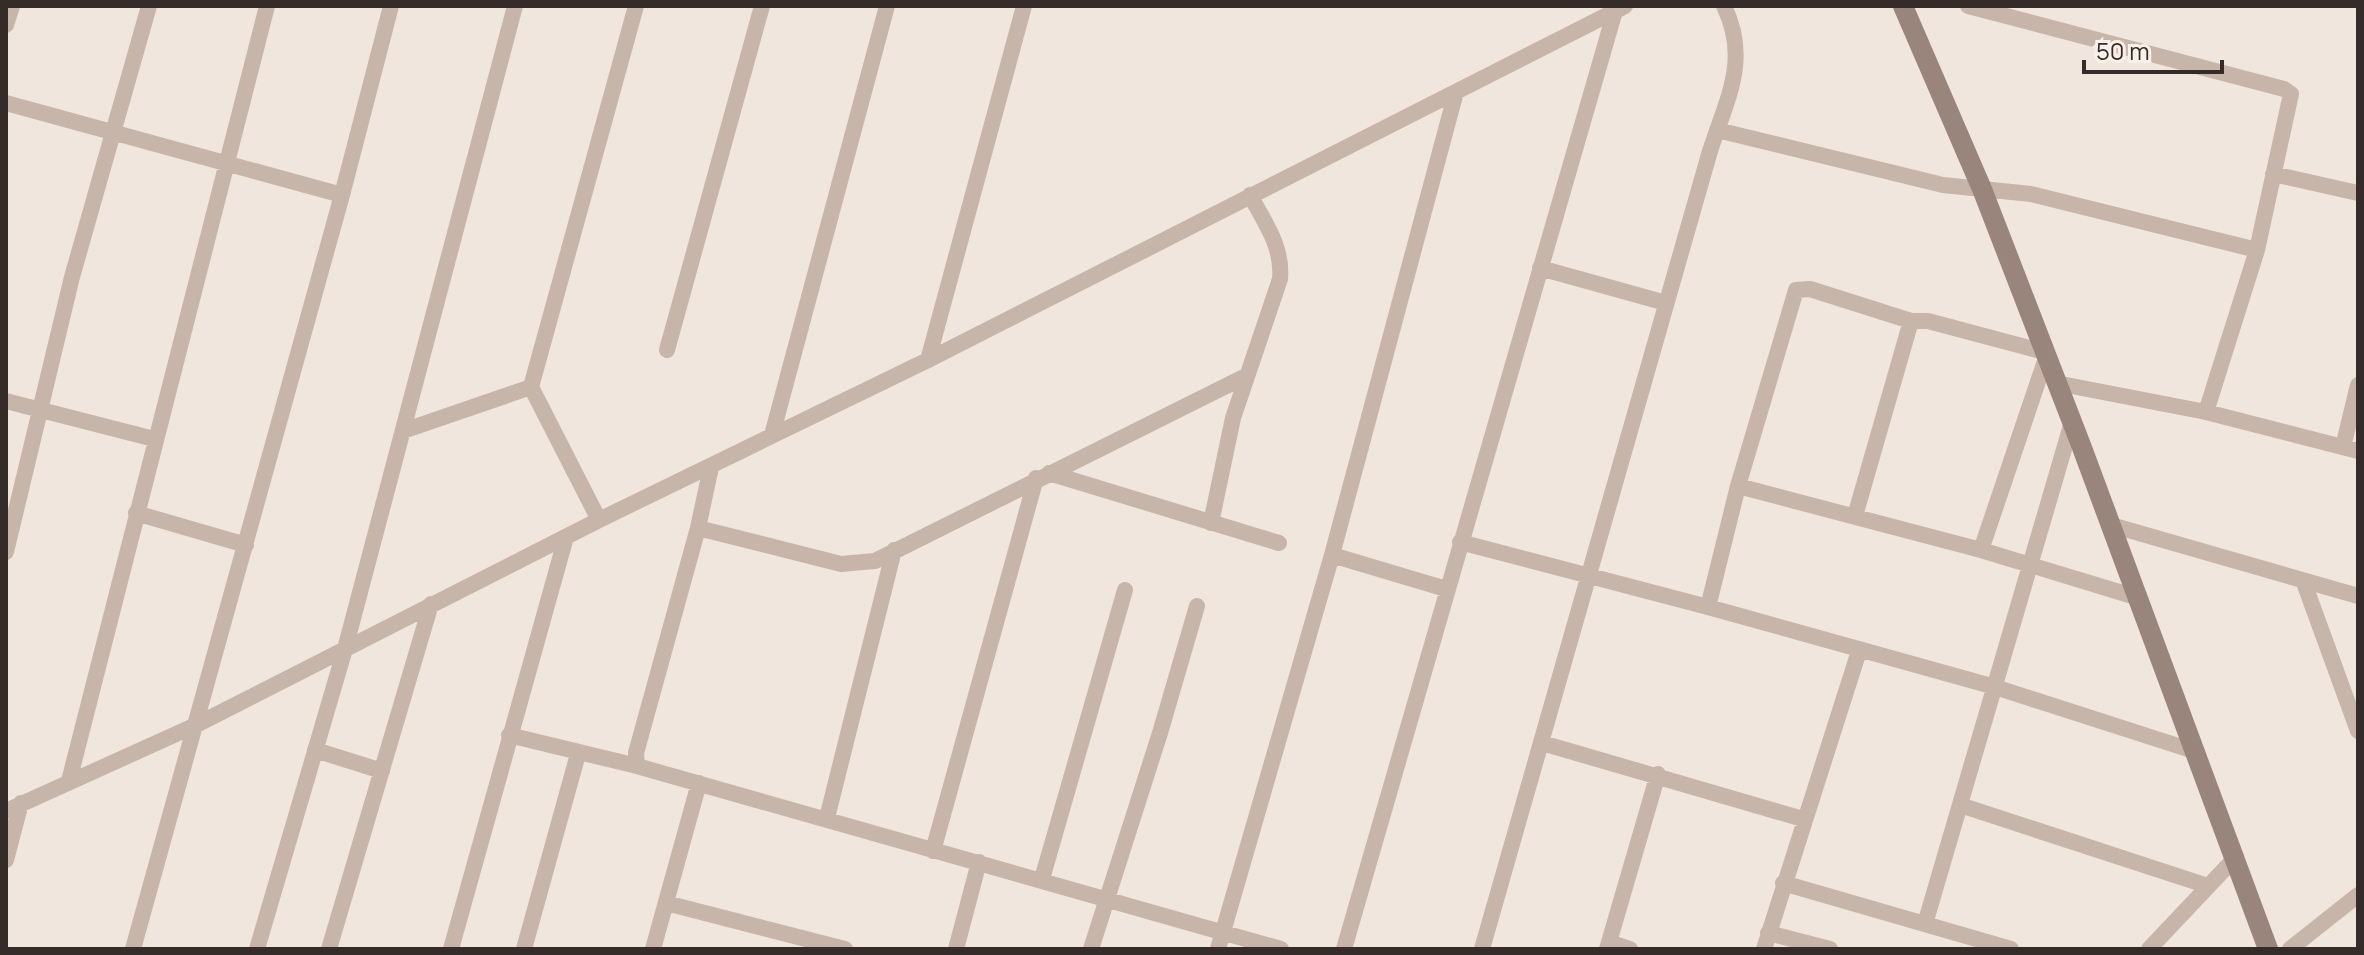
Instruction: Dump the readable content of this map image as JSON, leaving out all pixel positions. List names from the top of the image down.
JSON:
{
  "scale_bar": "50 m"
}
